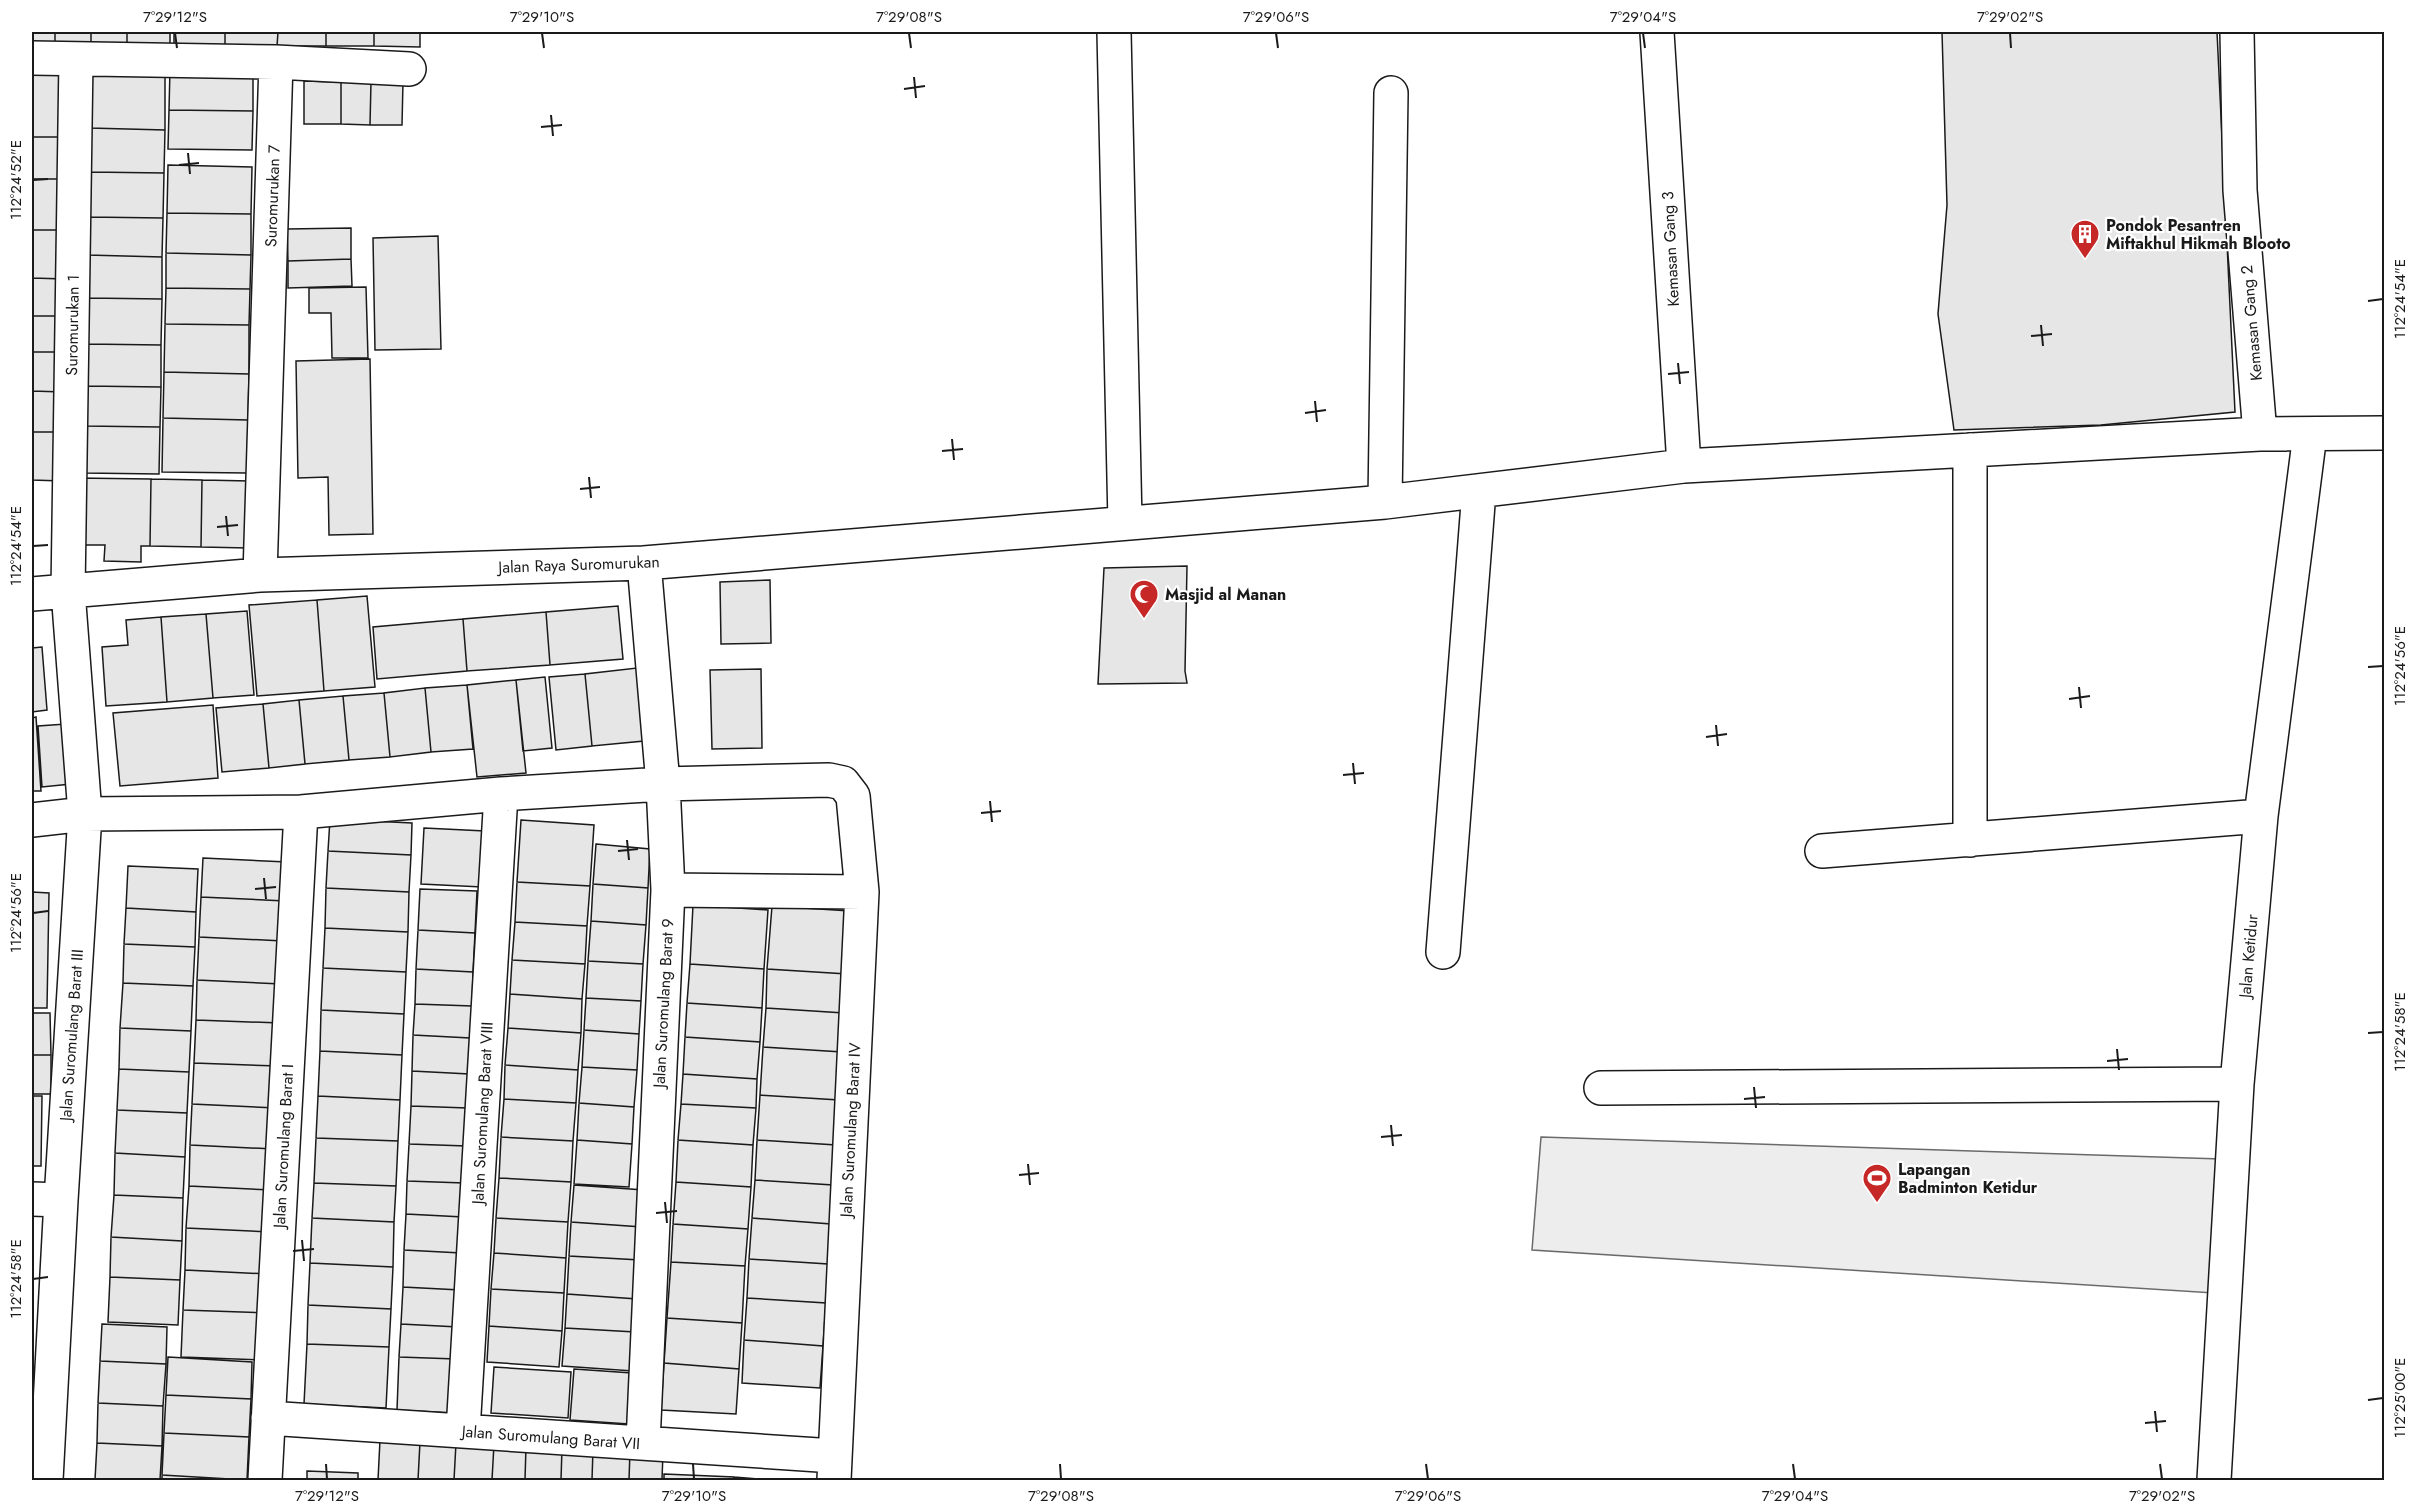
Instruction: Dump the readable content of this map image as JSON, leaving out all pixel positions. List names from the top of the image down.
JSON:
{
  "streets": {
    "street": [
      "Suromurukan 7",
      "Kemasan Gang 3",
      "Kemasan Gang 2",
      "Suromurukan 1",
      "Jalan Raya Suromurukan",
      "Jalan Ketidur",
      "Jalan Suromulang Barat 9",
      "Jalan Suromulang Barat III",
      "Jalan Suromulang Barat VIII",
      "Jalan Suromulang Barat IV",
      "Jalan Suromulang Barat I",
      "Jalan Suromulang Barat VII"
    ]
  },
  "crossings": [
    ["Suromurukan 7", "Jalan Raya Suromurukan"],
    ["Kemasan Gang 3", "Jalan Raya Suromurukan"],
    ["Kemasan Gang 2", "Jalan Raya Suromurukan"],
    ["Suromurukan 1", "Jalan Raya Suromurukan"],
    ["Suromurukan 1", "Jalan Suromulang Barat III"],
    ["Jalan Raya Suromurukan", "Jalan Ketidur"],
    ["Jalan Raya Suromurukan", "Jalan Suromulang Barat 9"],
    ["Jalan Raya Suromurukan", "Jalan Suromulang Barat III"],
    ["Jalan Suromulang Barat 9", "Jalan Suromulang Barat IV"],
    ["Jalan Suromulang Barat 9", "Jalan Suromulang Barat VII"],
    ["Jalan Suromulang Barat VIII", "Jalan Suromulang Barat VII"],
    ["Jalan Suromulang Barat IV", "Jalan Suromulang Barat VII"],
    ["Jalan Suromulang Barat I", "Jalan Suromulang Barat VII"]
  ],
  "places": {
    "building": ["Pondok Pesantren Miftakhul Hikmah Blooto"],
    "mosque": ["Masjid al Manan"],
    "sports": ["Lapangan Badminton Ketidur"]
  },
  "coordinates": [
    "7°29'12\"S",
    "7°29'10\"S",
    "7°29'08\"S",
    "7°29'06\"S",
    "7°29'04\"S",
    "7°29'02\"S",
    "112°24'52\"E",
    "112°24'54\"E",
    "112°24'56\"E",
    "112°24'58\"E",
    "112°25'00\"E"
  ]
}
